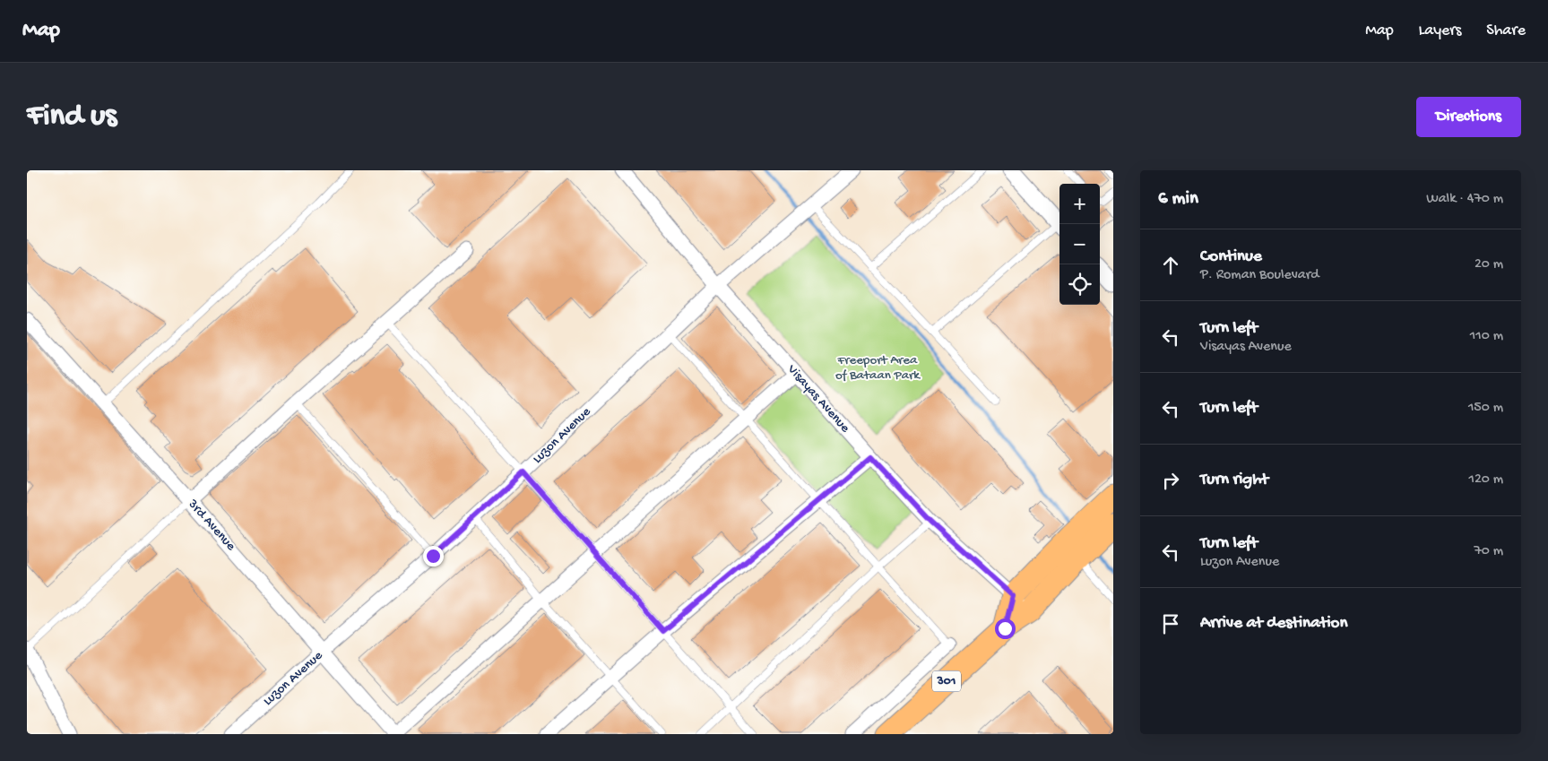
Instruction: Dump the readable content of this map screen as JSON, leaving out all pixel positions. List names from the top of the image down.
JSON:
{
  "streets": {
    "main road": ["301"],
    "street": ["Visayas Avenue", "Luzon Avenue", "3rd Avenue"]
  },
  "crossings": [
    ["Visayas Avenue", "Luzon Avenue"],
    ["Visayas Avenue", "301"],
    ["Luzon Avenue", "3rd Avenue"]
  ],
  "parks": ["Freeport Area of Bataan Park"],
  "page": {
    "header": "Map",
    "nav": ["Map", "Layers", "Share"],
    "buttons": "Directions",
    "title": "Find us",
    "heading": ["6 min", "Walk · 470 m"],
    "map_buttons": ["+", "−"],
    "list": [
      ["Continue", "P. Roman Boulevard", "20 m"],
      ["Turn left", "Visayas Avenue", "110 m"],
      ["Turn left", "150 m"],
      ["Turn right", "120 m"],
      ["Turn left", "Luzon Avenue", "70 m"],
      "Arrive at destination"
    ]
  }
}
